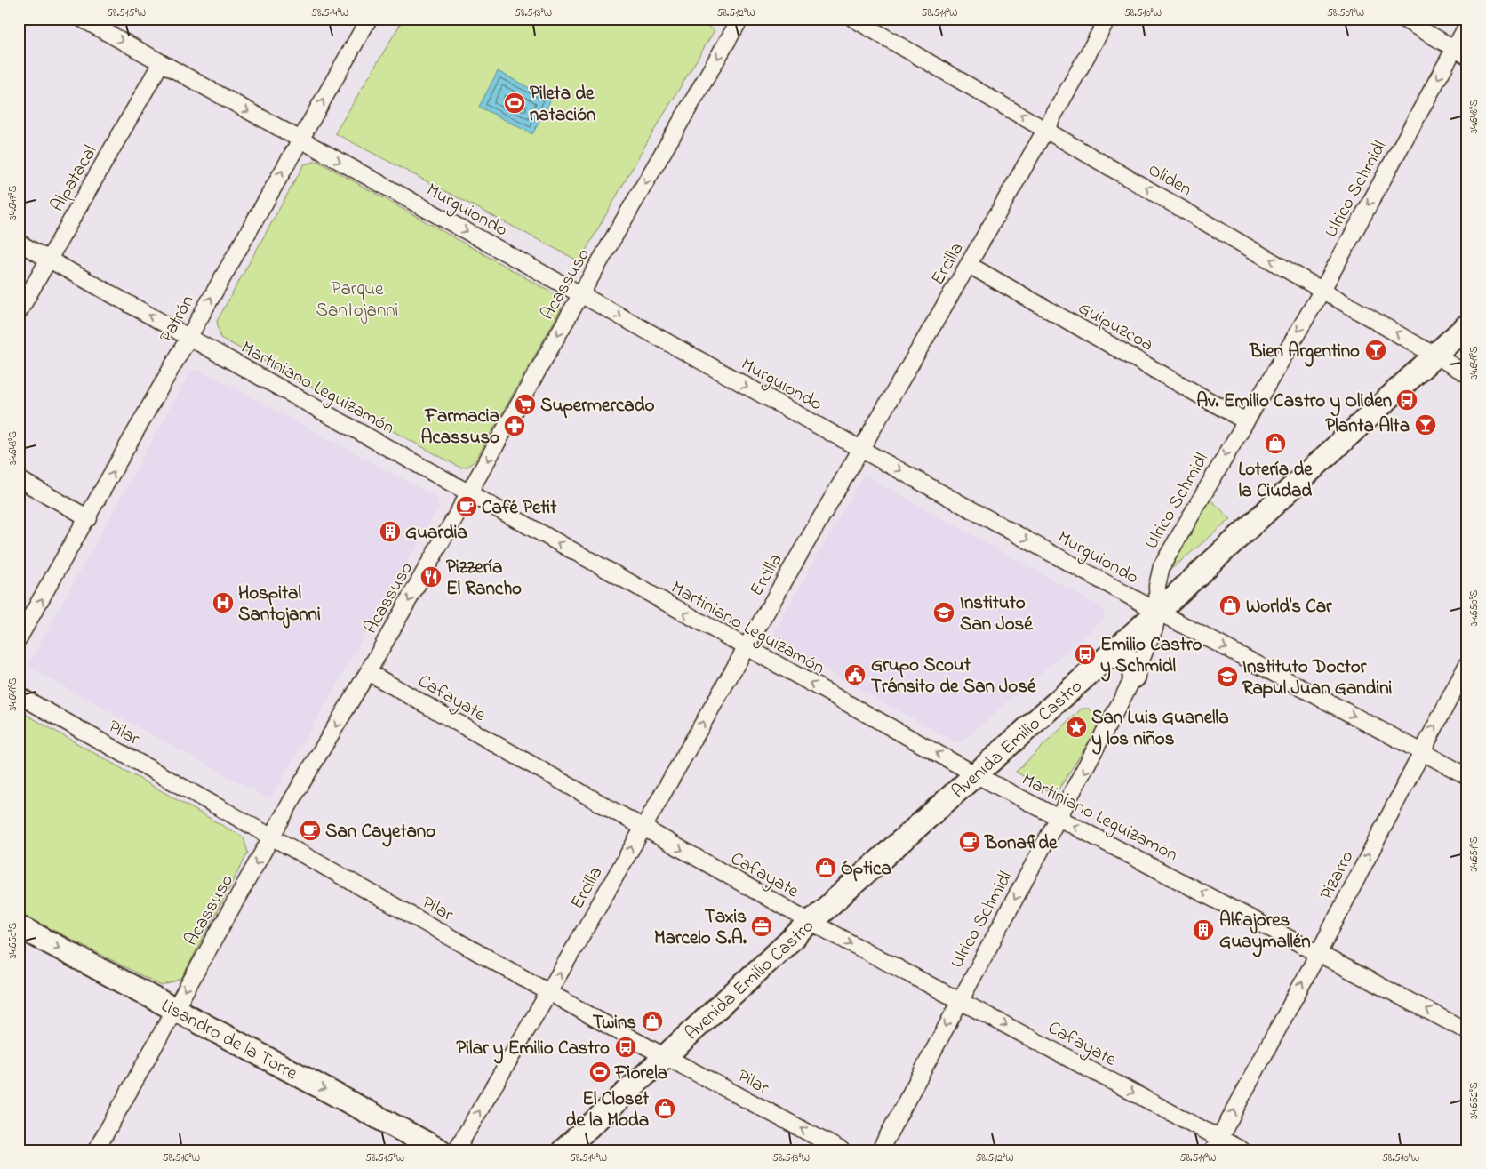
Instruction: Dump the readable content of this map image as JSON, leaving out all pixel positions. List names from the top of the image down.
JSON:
{
  "streets": {
    "main road": ["Avenida Emilio Castro", "Lisandro de la Torre"],
    "street": [
      "Alpatacal",
      "Oliden",
      "Ulrico Schmidl",
      "Murguiondo",
      "Ercilla",
      "Acassuso",
      "Patrón",
      "Guipuzcoa",
      "Martiniano Leguizamón",
      "Cafayate",
      "Pilar",
      "Pizarro"
    ]
  },
  "crossings": [
    ["Alpatacal", "Murguiondo"],
    ["Alpatacal", "Martiniano Leguizamón"],
    ["Oliden", "Ulrico Schmidl"],
    ["Oliden", "Ercilla"],
    ["Oliden", "Avenida Emilio Castro"],
    ["Ulrico Schmidl", "Murguiondo"],
    ["Ulrico Schmidl", "Guipuzcoa"],
    ["Ulrico Schmidl", "Martiniano Leguizamón"],
    ["Ulrico Schmidl", "Cafayate"],
    ["Ulrico Schmidl", "Avenida Emilio Castro"],
    ["Murguiondo", "Ercilla"],
    ["Murguiondo", "Acassuso"],
    ["Murguiondo", "Patrón"],
    ["Murguiondo", "Avenida Emilio Castro"],
    ["Murguiondo", "Pizarro"],
    ["Ercilla", "Guipuzcoa"],
    ["Ercilla", "Martiniano Leguizamón"],
    ["Ercilla", "Cafayate"],
    ["Ercilla", "Pilar"],
    ["Acassuso", "Martiniano Leguizamón"],
    ["Acassuso", "Cafayate"],
    ["Acassuso", "Pilar"],
    ["Acassuso", "Lisandro de la Torre"],
    ["Patrón", "Martiniano Leguizamón"],
    ["Martiniano Leguizamón", "Avenida Emilio Castro"],
    ["Martiniano Leguizamón", "Pizarro"],
    ["Cafayate", "Avenida Emilio Castro"],
    ["Cafayate", "Pizarro"],
    ["Pilar", "Avenida Emilio Castro"]
  ],
  "one_way": [
    "Oliden",
    "Ulrico Schmidl",
    "Murguiondo",
    "Ercilla",
    "Acassuso",
    "Patrón",
    "Martiniano Leguizamón",
    "Cafayate",
    "Pizarro",
    "Lisandro de la Torre"
  ],
  "parks": ["Parque Santojanni"],
  "places": {
    "sports": ["Pileta de natación", "Fiorela"],
    "bar": ["Bien Argentino", "Planta Alta"],
    "bus stop": ["Av. Emilio Castro y Oliden", "Emilio Castro y Schmidl", "Pilar y Emilio Castro"],
    "supermarket": ["Supermercado"],
    "pharmacy": ["Farmacia Acassuso"],
    "shop": [
      "Lotería de la Ciudad",
      "World's Car",
      "Óptica",
      "Twins",
      "El Closet de la Moda"
    ],
    "cafe": ["Café Petit", "San Cayetano", "Bonafide"],
    "building": ["Guardia", "Alfajores Guaymallén"],
    "restaurant": ["Pizzería El Rancho"],
    "hospital": ["Hospital Santojanni"],
    "school or university": ["Instituto San José", "Instituto Doctor Raþul Juan Gandini"],
    "public building": ["Grupo Scout Tránsito de San José"],
    "place": ["San Luis Guanella y los niños"],
    "office": ["Taxis Marcelo S.A."]
  },
  "coordinates": [
    "58.515°W",
    "58.514°W",
    "58.513°W",
    "58.512°W",
    "58.511°W",
    "58.510°W",
    "58.509°W",
    "34.648°S",
    "34.647°S",
    "34.649°S",
    "34.650°S",
    "34.651°S",
    "34.652°S",
    "58.516°W"
  ]
}
